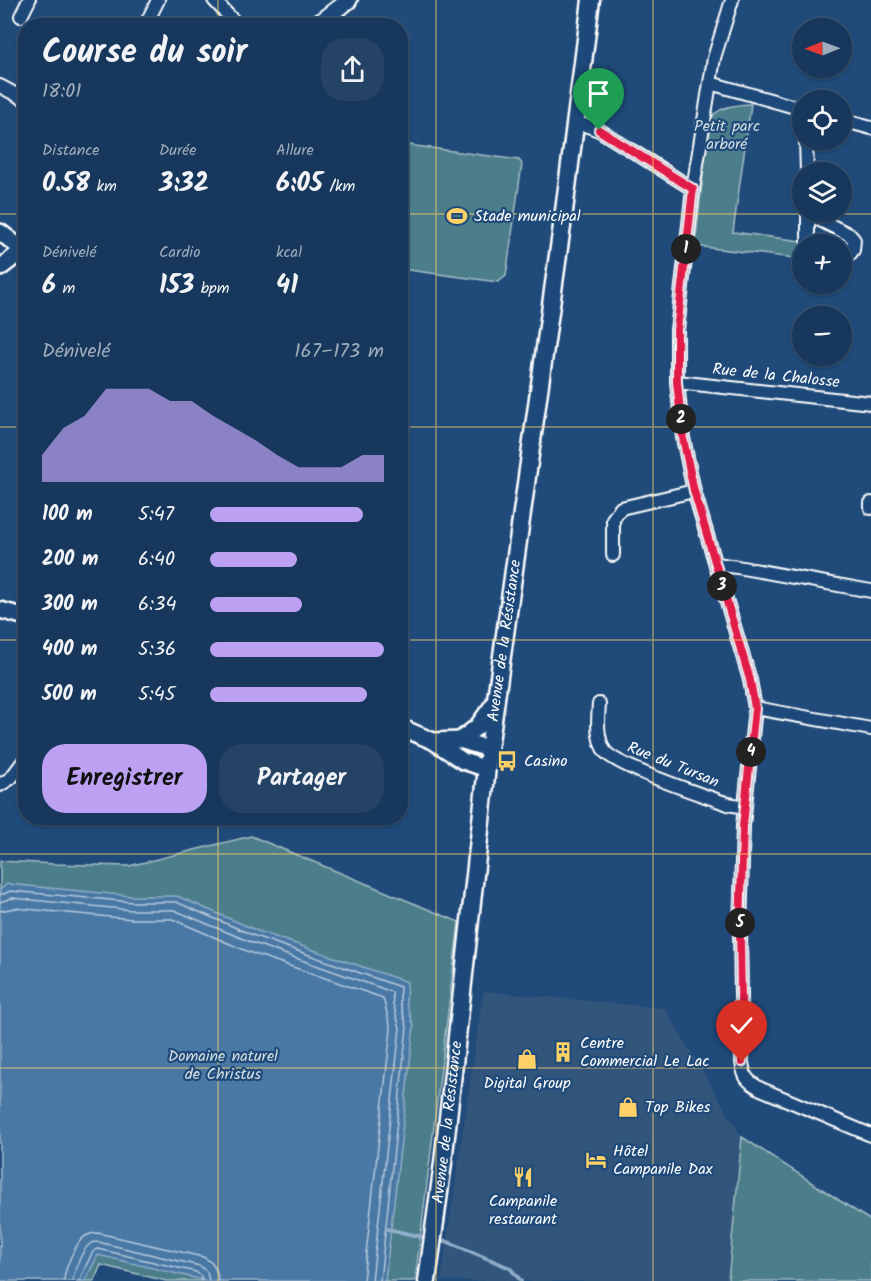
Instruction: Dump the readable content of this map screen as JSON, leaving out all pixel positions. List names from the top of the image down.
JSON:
{
  "streets": {
    "main road": ["Avenue de la Résistance"],
    "street": ["Rue de la Chalosse", "Rue du Tursan"]
  },
  "parks": ["Petit parc arboré", "Domaine naturel de Christus"],
  "places": {
    "sports": ["Stade municipal"],
    "bus stop": ["Casino"],
    "building": ["Centre Commercial Le Lac"],
    "shop": ["Digital Group", "Top Bikes"],
    "hotel": ["Hôtel Campanile Dax"],
    "restaurant": ["Campanile restaurant"]
  },
  "north": "left",
  "page": {
    "map_buttons": ["+", "−"],
    "heading": ["Course du soir", "18:01"],
    "stats": [
      ["Distance", "0.58 km"],
      ["Durée", "3:32"],
      ["Allure", "6:05 /km"],
      ["Dénivelé", "6 m"],
      ["Cardio", "153 bpm"],
      ["kcal", "41"]
    ],
    "pins": [
      "1",
      "2",
      "3",
      "4",
      "5"
    ],
    "chart": ["Dénivelé", "167–173 m"],
    "list": [
      {
        "name": "100 m",
        "note": "5:47"
      },
      {
        "name": "200 m",
        "note": "6:40"
      },
      {
        "name": "300 m",
        "note": "6:34"
      },
      {
        "name": "400 m",
        "note": "5:36"
      },
      {
        "name": "500 m",
        "note": "5:45"
      }
    ],
    "buttons": ["Enregistrer", "Partager"]
  }
}
